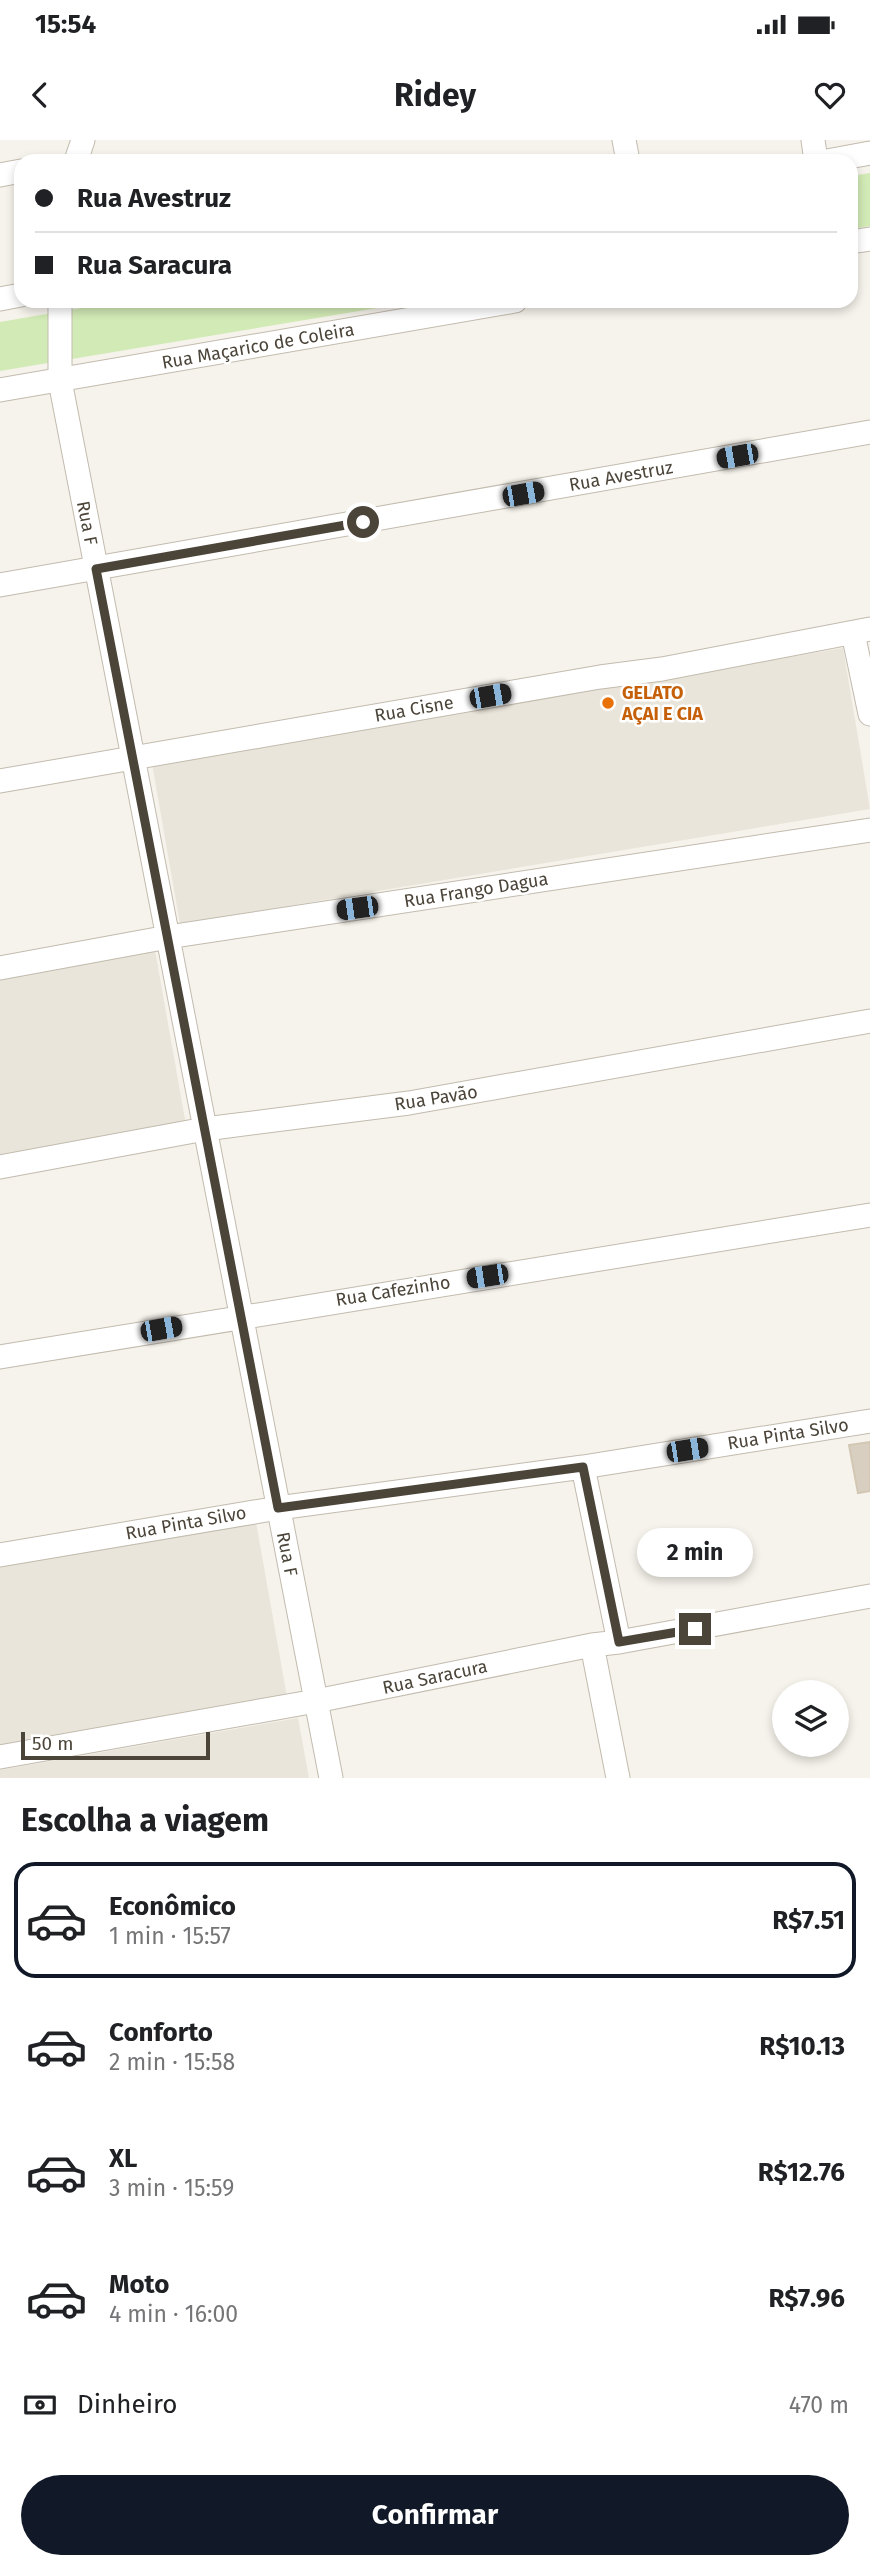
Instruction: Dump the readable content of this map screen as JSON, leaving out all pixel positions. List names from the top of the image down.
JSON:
{
  "streets": {
    "street": [
      "Rua Maçarico de Coleira",
      "Rua Avestruz",
      "Rua F",
      "Rua Cisne",
      "Rua Frango Dagua",
      "Rua Pavão",
      "Rua Cafezinho",
      "Rua Pinta Silvo",
      "Rua Saracura"
    ]
  },
  "crossings": [
    ["Rua Maçarico de Coleira", "Rua F"],
    ["Rua Avestruz", "Rua F"],
    ["Rua F", "Rua Cisne"],
    ["Rua F", "Rua Frango Dagua"],
    ["Rua F", "Rua Pavão"],
    ["Rua F", "Rua Cafezinho"],
    ["Rua F", "Rua Pinta Silvo"],
    ["Rua F", "Rua Saracura"]
  ],
  "places": ["GELATO AÇAI E CIA"],
  "scale_bar": "50 m",
  "page": {
    "status": "15:54",
    "header": "Ridey",
    "banner": ["Rua Avestruz", "Rua Saracura"],
    "bubble": "2 min",
    "scale": "50 m",
    "heading": "Escolha a viagem",
    "list": [
      {
        "name": "Econômico",
        "note": "1 min · 15:57",
        "value": "R$7.51"
      },
      {
        "name": "Conforto",
        "note": "2 min · 15:58",
        "value": "R$10.13"
      },
      {
        "name": "XL",
        "note": "3 min · 15:59",
        "value": "R$12.76"
      },
      {
        "name": "Moto",
        "note": "4 min · 16:00",
        "value": "R$7.96"
      }
    ],
    "pay": ["Dinheiro", "470 m"],
    "buttons": "Confirmar"
  }
}
